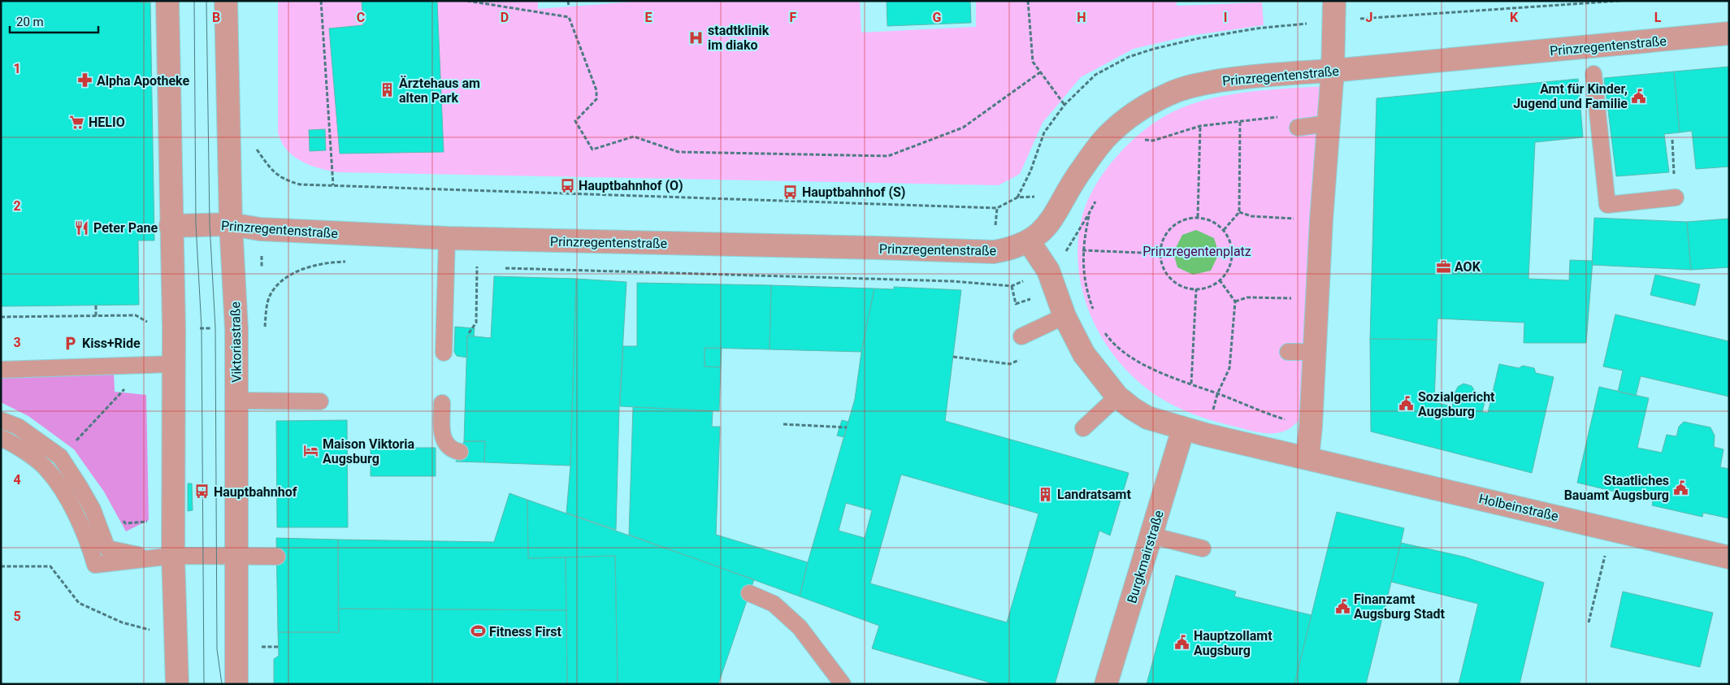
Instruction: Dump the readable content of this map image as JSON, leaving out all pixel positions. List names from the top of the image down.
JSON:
{
  "streets": {
    "street": [
      "Prinzregentenstraße",
      "Viktoriastraße",
      "Holbeinstraße",
      "Burgkmairstraße"
    ]
  },
  "crossings": [
    ["Prinzregentenstraße", "Viktoriastraße"]
  ],
  "parks": ["Prinzregentenplatz"],
  "places": {
    "hospital": ["stadtklinik im diako"],
    "pharmacy": ["Alpha Apotheke"],
    "building": ["Ärztehaus am alten Park", "Landratsamt"],
    "public building": [
      "Amt für Kinder, Jugend und Familie",
      "Sozialgericht Augsburg",
      "Staatliches Bauamt Augsburg",
      "Finanzamt Augsburg Stadt",
      "Hauptzollamt Augsburg"
    ],
    "supermarket": ["HELIO"],
    "bus stop": ["Hauptbahnhof (O)", "Hauptbahnhof (S)", "Hauptbahnhof"],
    "restaurant": ["Peter Pane"],
    "office": ["AOK"],
    "parking": ["Kiss+Ride"],
    "hotel": ["Maison Viktoria Augsburg"],
    "sports": ["Fitness First"]
  },
  "scale_bar": "20 m",
  "grid": {
    "columns": [
      "B",
      "C",
      "D",
      "E",
      "F",
      "G",
      "H",
      "I",
      "J",
      "K",
      "L"
    ],
    "rows": [
      "1",
      "2",
      "3",
      "4",
      "5"
    ]
  }
}
